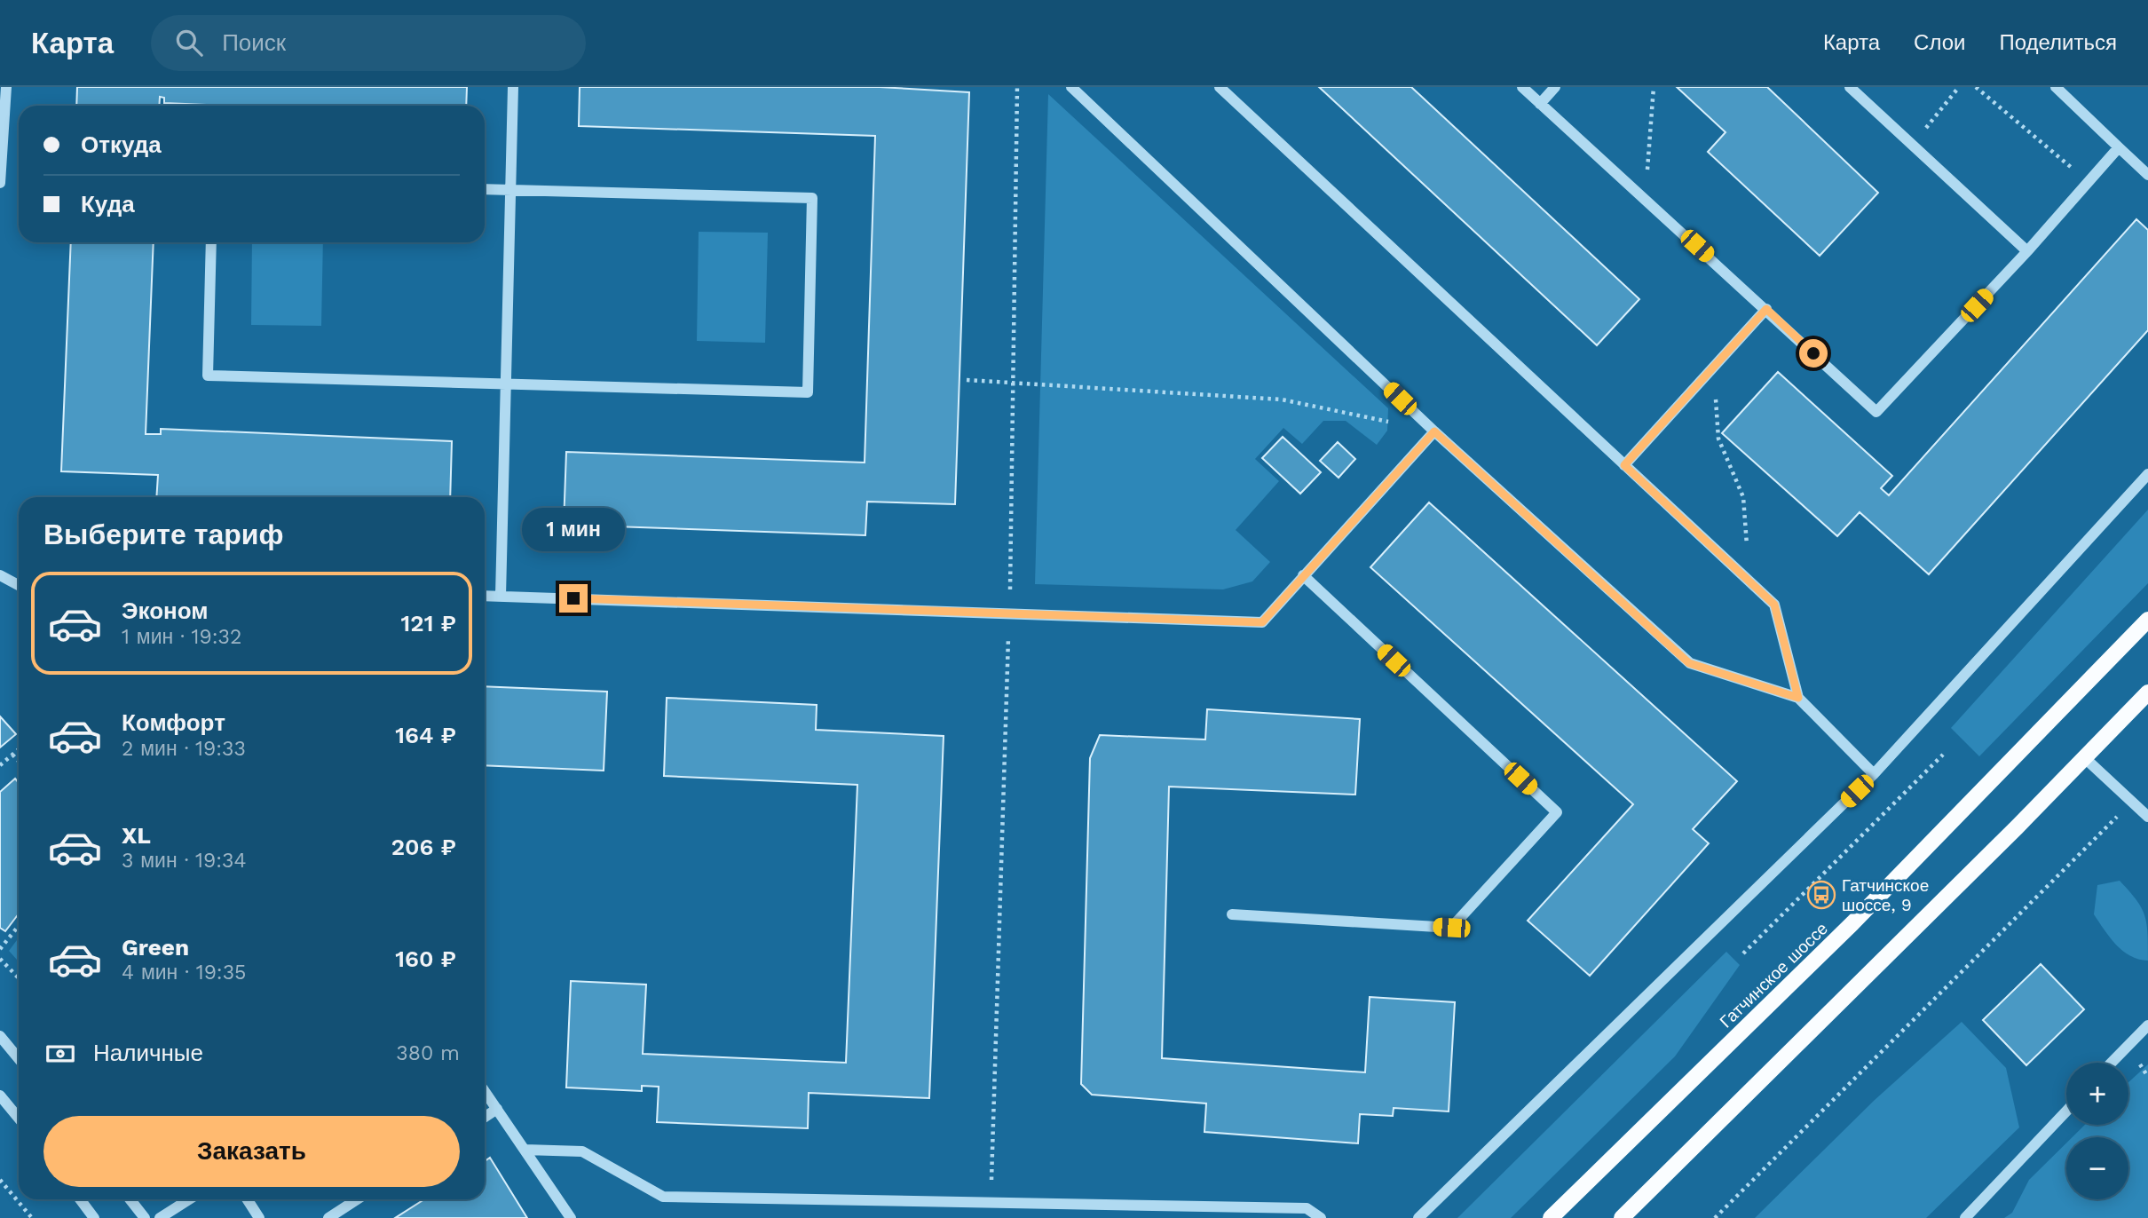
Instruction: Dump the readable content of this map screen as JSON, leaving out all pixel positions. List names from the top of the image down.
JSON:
{
  "streets": {
    "main road": ["Гатчинское шоссе"]
  },
  "places": {
    "bus stop": ["Гатчинское шоссе, 9"]
  },
  "page": {
    "header": "Карта",
    "search": "Поиск",
    "nav": ["Карта", "Слои", "Поделиться"],
    "banner": ["Откуда", "Куда"],
    "heading": "Выберите тариф",
    "bubble": "1 мин",
    "list": [
      {
        "name": "Эконом",
        "note": "1 мин · 19:32",
        "value": "121 ₽"
      },
      {
        "name": "Комфорт",
        "note": "2 мин · 19:33",
        "value": "164 ₽"
      },
      {
        "name": "XL",
        "note": "3 мин · 19:34",
        "value": "206 ₽"
      },
      {
        "name": "Green",
        "note": "4 мин · 19:35",
        "value": "160 ₽"
      }
    ],
    "pay": ["Наличные", "380 m"],
    "map_buttons": ["+", "−"],
    "buttons": "Заказать"
  }
}
